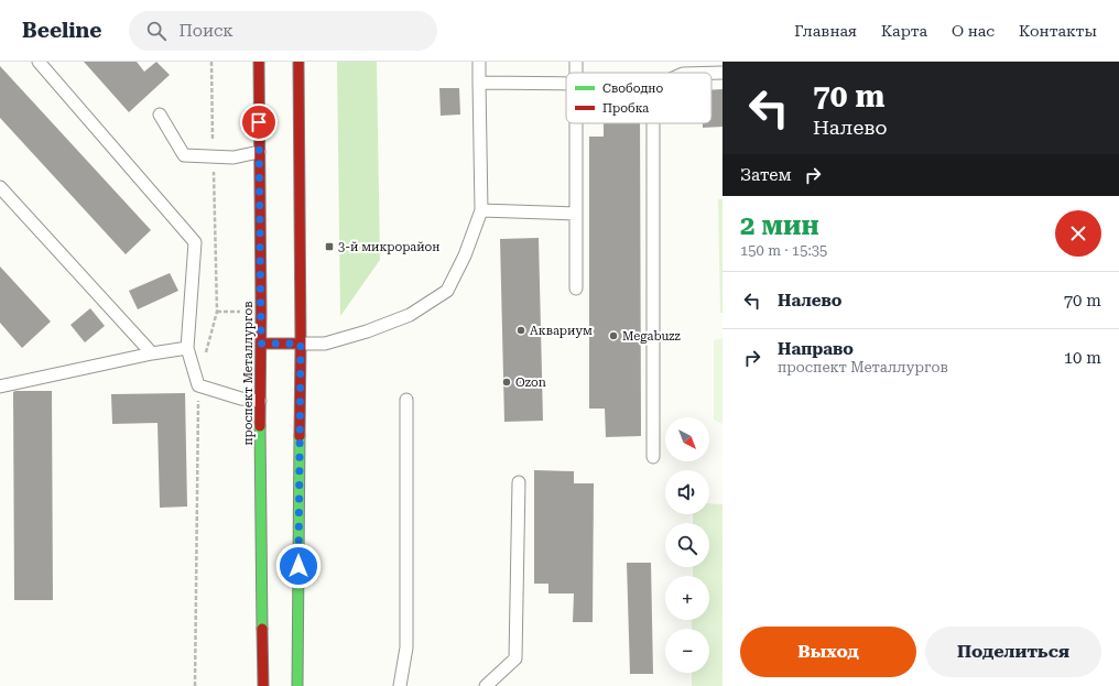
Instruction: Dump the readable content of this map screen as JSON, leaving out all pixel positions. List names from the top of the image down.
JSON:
{
  "streets": {
    "main road": ["проспект Металлургов"]
  },
  "places": {
    "transit": ["3-й микрорайон"],
    "other": ["Аквариум", "Megabuzz", "Ozon"]
  },
  "legend": ["Свободно", "Пробка"],
  "north": "bottom right",
  "page": {
    "header": "Beeline",
    "search": "Поиск",
    "nav": [
      "Главная",
      "Карта",
      "О нас",
      "Контакты"
    ],
    "turn": ["70 m", "Налево"],
    "then": "Затем",
    "heading": ["2 мин", "150 m · 15:35"],
    "list": [
      {
        "name": "Налево",
        "value": "70 m"
      },
      {
        "name": "Направо",
        "note": "проспект Металлургов",
        "value": "10 m"
      }
    ],
    "map_buttons": ["+", "−"],
    "buttons": ["Выход", "Поделиться"]
  }
}
